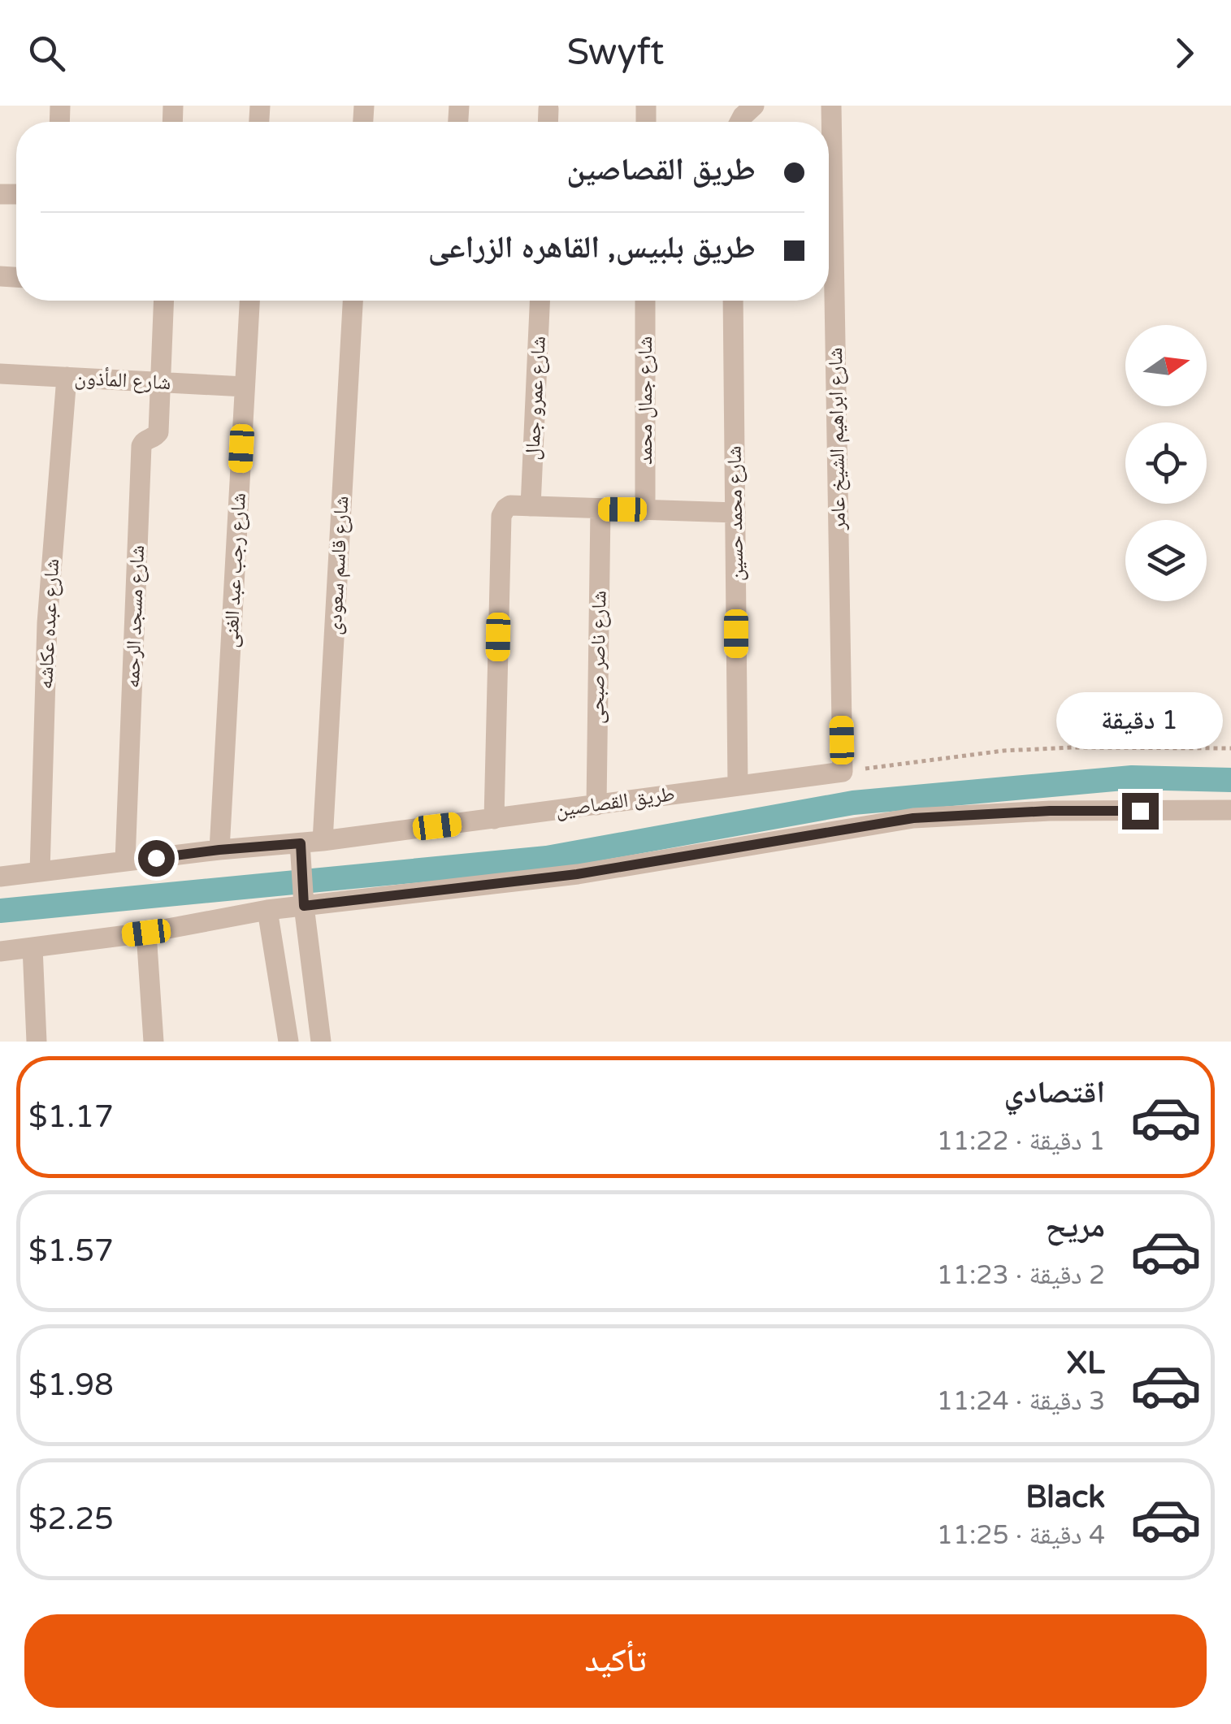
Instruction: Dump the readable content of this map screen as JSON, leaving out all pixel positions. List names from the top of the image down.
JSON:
{
  "streets": {
    "street": [
      "شارع المأذون",
      "شارع عمرو جمال",
      "شارع جمال محمد",
      "شارع ابراهيم الشيخ عامر",
      "شارع محمد حسين",
      "شارع قاسم سعودى",
      "شارع رجب عبد الغنى",
      "شارع مسجد الرحمه",
      "شارع عبده عكاشه",
      "شارع ناصر صبحى",
      "طريق القصاصين"
    ]
  },
  "crossings": [
    ["شارع المأذون", "شارع رجب عبد الغنى"],
    ["شارع المأذون", "شارع مسجد الرحمه"],
    ["شارع المأذون", "شارع عبده عكاشه"],
    ["شارع عمرو جمال", "طريق القصاصين"],
    ["شارع ابراهيم الشيخ عامر", "طريق القصاصين"],
    ["شارع محمد حسين", "طريق القصاصين"],
    ["شارع قاسم سعودى", "طريق القصاصين"],
    ["شارع رجب عبد الغنى", "طريق القصاصين"],
    ["شارع مسجد الرحمه", "طريق القصاصين"],
    ["شارع عبده عكاشه", "طريق القصاصين"],
    ["شارع ناصر صبحى", "طريق القصاصين"]
  ],
  "north": "right",
  "page": {
    "header": "Swyft",
    "banner": ["طريق القصاصين", "طريق بلبيس, القاهره الزراعى"],
    "bubble": "1 دقيقة",
    "list": [
      {
        "name": "اقتصادي",
        "note": "1 دقيقة · 11:22",
        "value": "$1.17"
      },
      {
        "name": "مريح",
        "note": "2 دقيقة · 11:23",
        "value": "$1.57"
      },
      {
        "name": "XL",
        "note": "3 دقيقة · 11:24",
        "value": "$1.98"
      },
      {
        "name": "Black",
        "note": "4 دقيقة · 11:25",
        "value": "$2.25"
      }
    ],
    "buttons": "تأكيد"
  }
}
